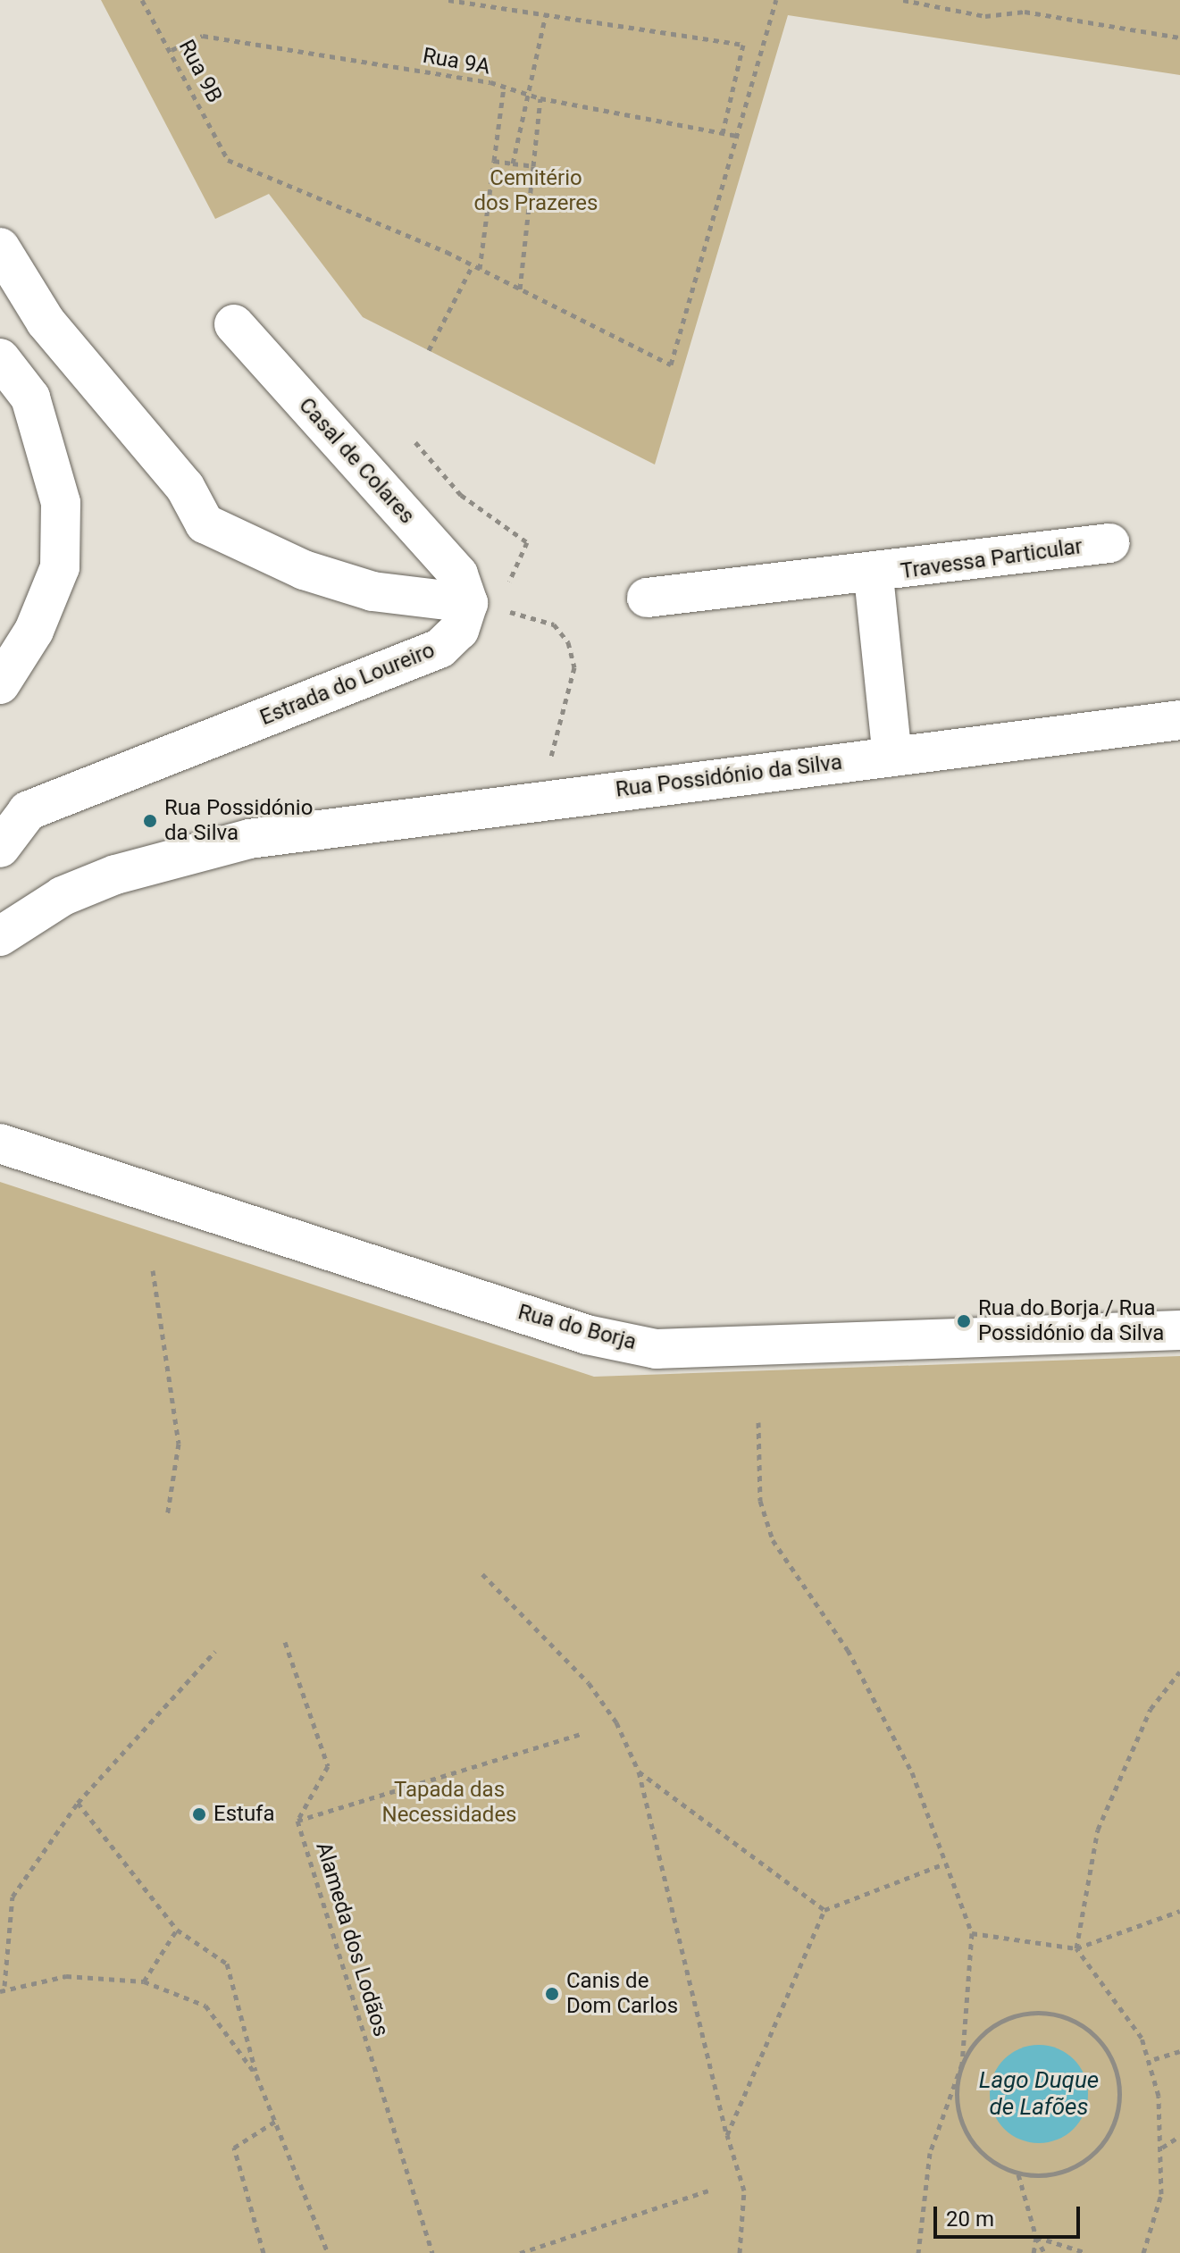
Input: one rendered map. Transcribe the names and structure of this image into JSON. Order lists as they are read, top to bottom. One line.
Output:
{"streets":{"street":["Casal de Colares","Travessa Particular","Estrada do Loureiro","Rua Possidónio da Silva","Rua do Borja"],"path":["Rua 9A","Rua 9B","Alameda dos Lodãos"]},"crossings":[["Rua 9A","Rua 9B"],["Casal de Colares","Estrada do Loureiro"],["Travessa Particular","Rua Possidónio da Silva"]],"water":["Lago Duque de Lafões"],"parks":["Cemitério dos Prazeres","Tapada das Necessidades"],"places":["Rua Possidónio da Silva","Rua do Borja / Rua Possidónio da Silva","Estufa","Canis de Dom Carlos"],"scale_bar":"20 m"}
